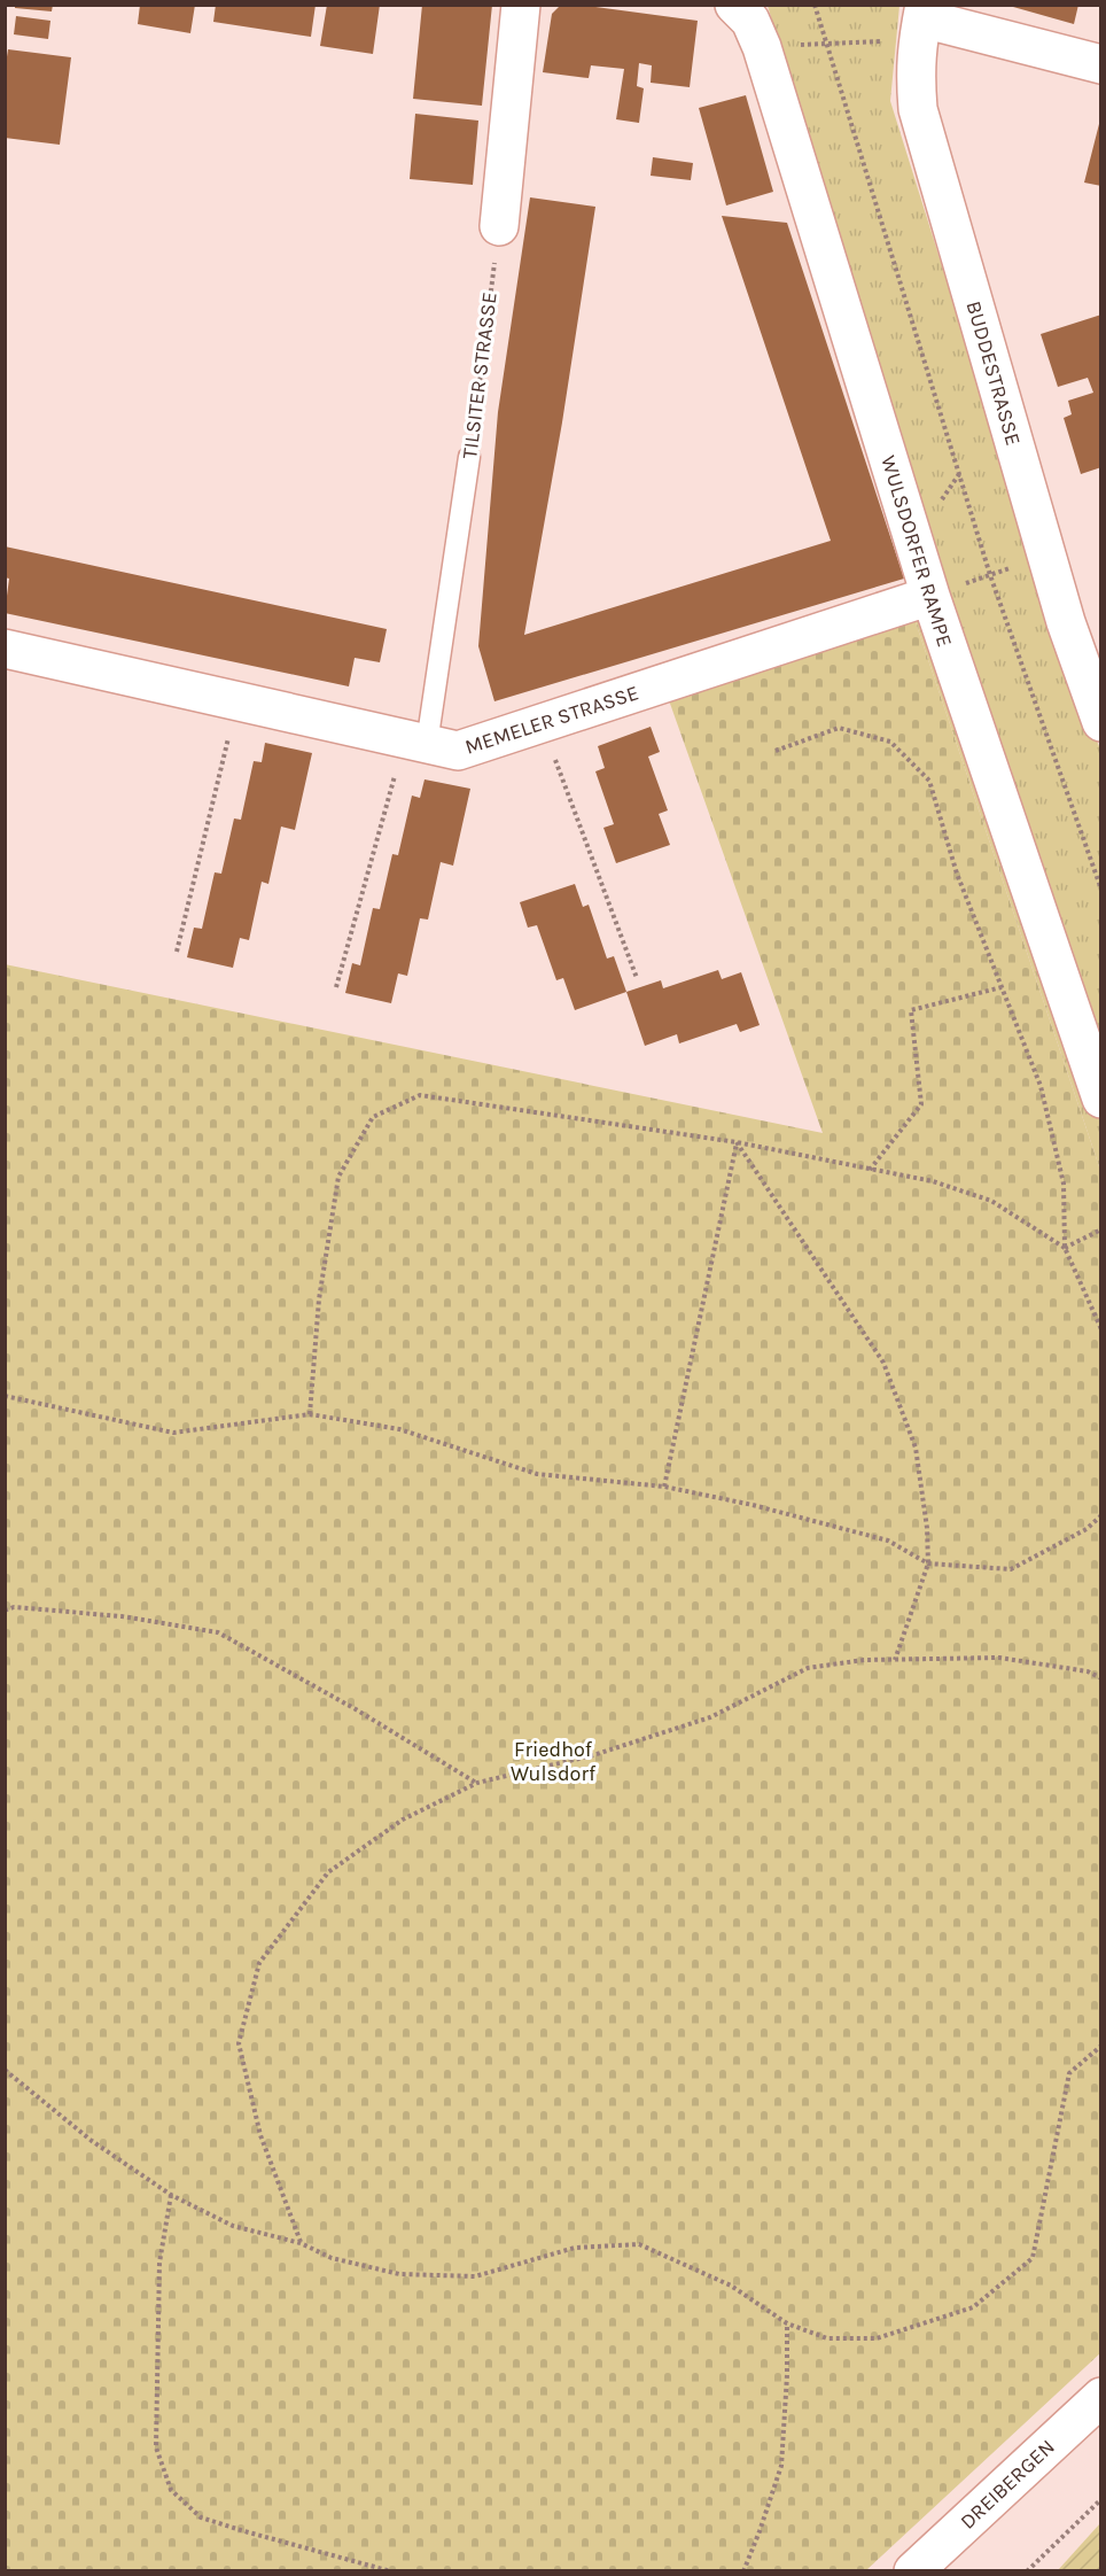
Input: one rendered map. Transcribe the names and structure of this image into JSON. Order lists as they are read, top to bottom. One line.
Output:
{"streets":{"street":["BUDDESTRASSE","WULSDORFER RAMPE","MEMELER STRASSE","DREIBERGEN"],"lane":["TILSITER STRASSE"]},"crossings":[["TILSITER STRASSE","MEMELER STRASSE"],["WULSDORFER RAMPE","MEMELER STRASSE"]],"parks":["Friedhof Wulsdorf"]}
